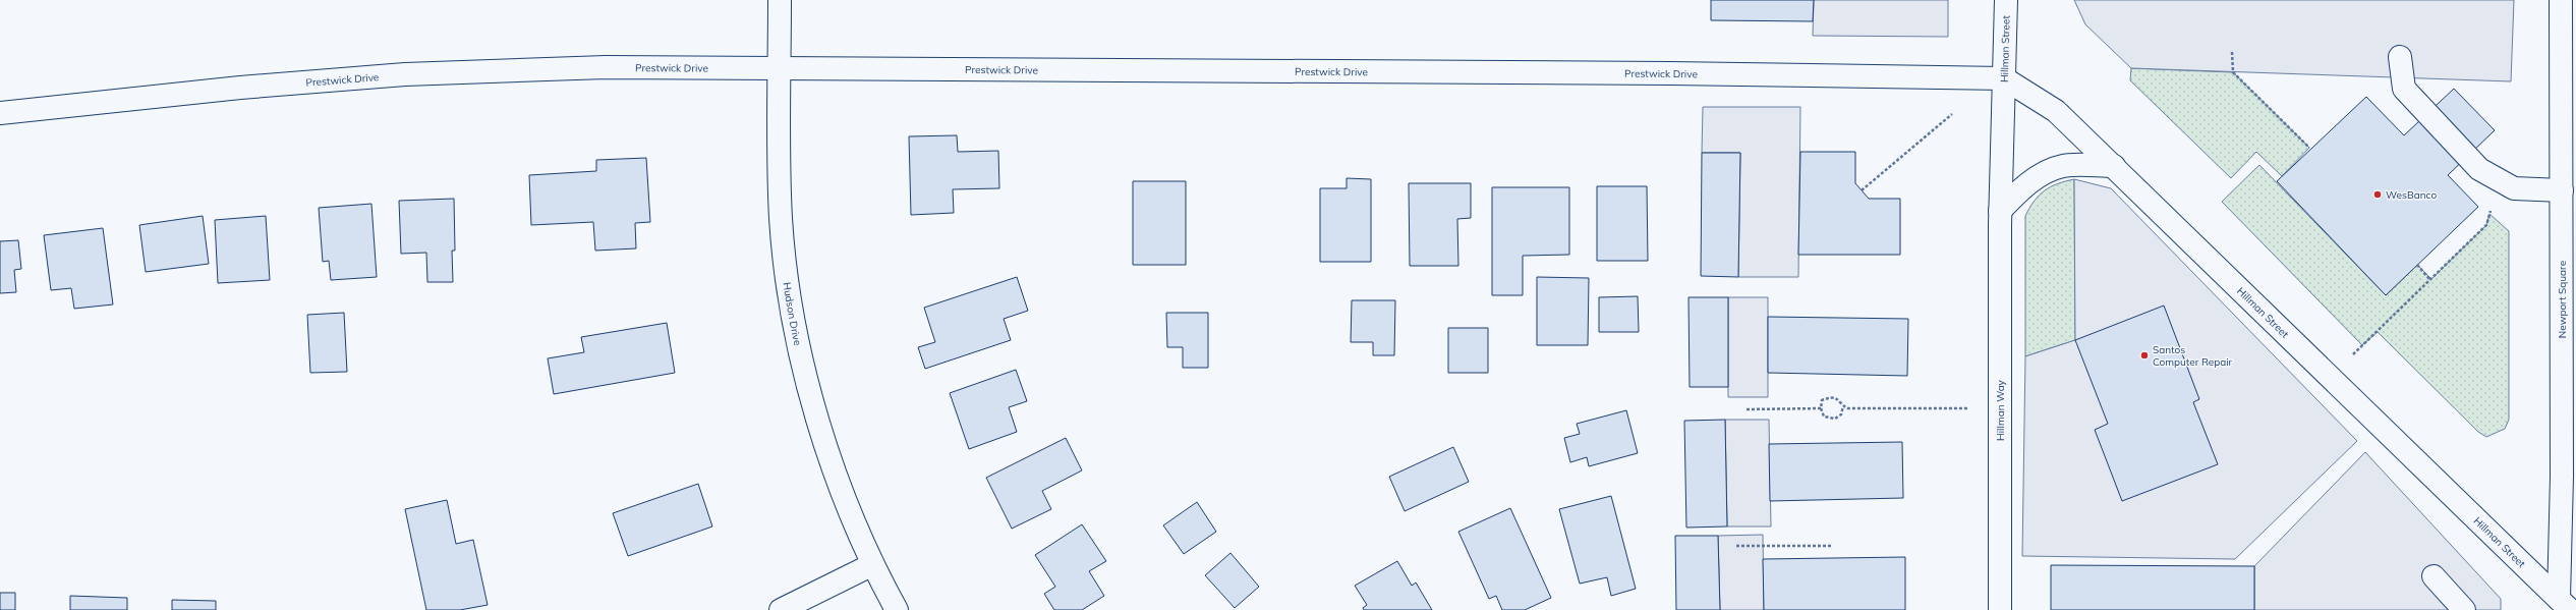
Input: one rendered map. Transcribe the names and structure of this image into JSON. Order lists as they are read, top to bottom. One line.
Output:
{"streets":{"street":["Hillman Street","Prestwick Drive","Newport Square","Hudson Drive","Hillman Way"]},"crossings":[["Hillman Street","Prestwick Drive"],["Hillman Street","Newport Square"],["Hillman Street","Hillman Way"],["Prestwick Drive","Hudson Drive"],["Prestwick Drive","Hillman Way"]],"places":["WesBanco","Santos Computer Repair"]}
